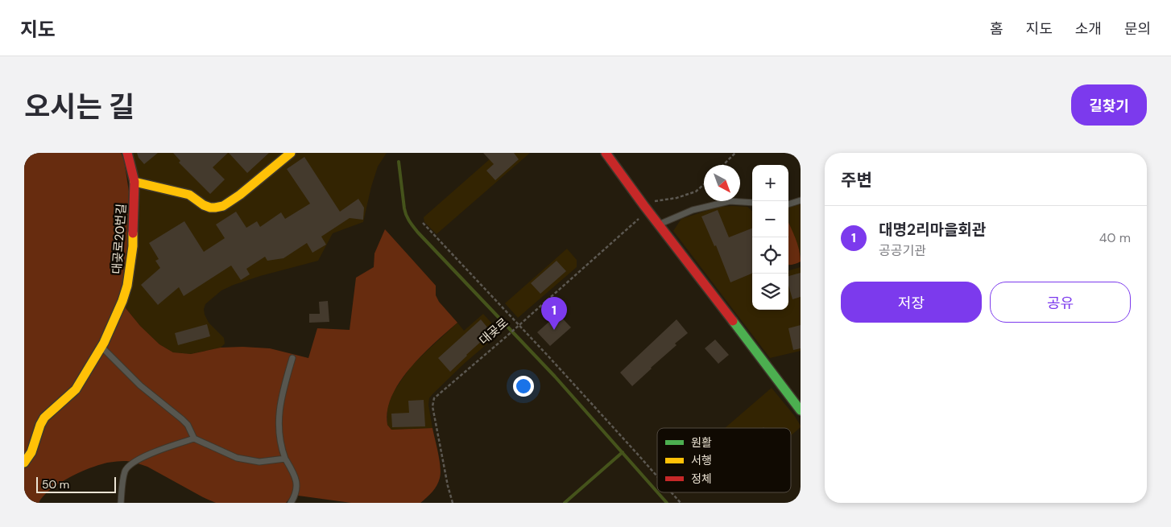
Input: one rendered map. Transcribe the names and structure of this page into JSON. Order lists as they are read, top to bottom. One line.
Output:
{"streets":{"street":["대곶로20번길"],"path":["대곶로"]},"legend":["원활","서행","정체"],"scale_bar":"50 m","north":"bottom right","page":{"header":"지도","nav":["홈","지도","소개","문의"],"title":"오시는 길","buttons":["길찾기",["저장","공유"]],"heading":"주변","map_buttons":["+","−"],"list":[{"mark":"1","name":"대명2리마을회관","note":"공공기관","value":"40 m"}],"pins":"1","scale":"50 m"}}
